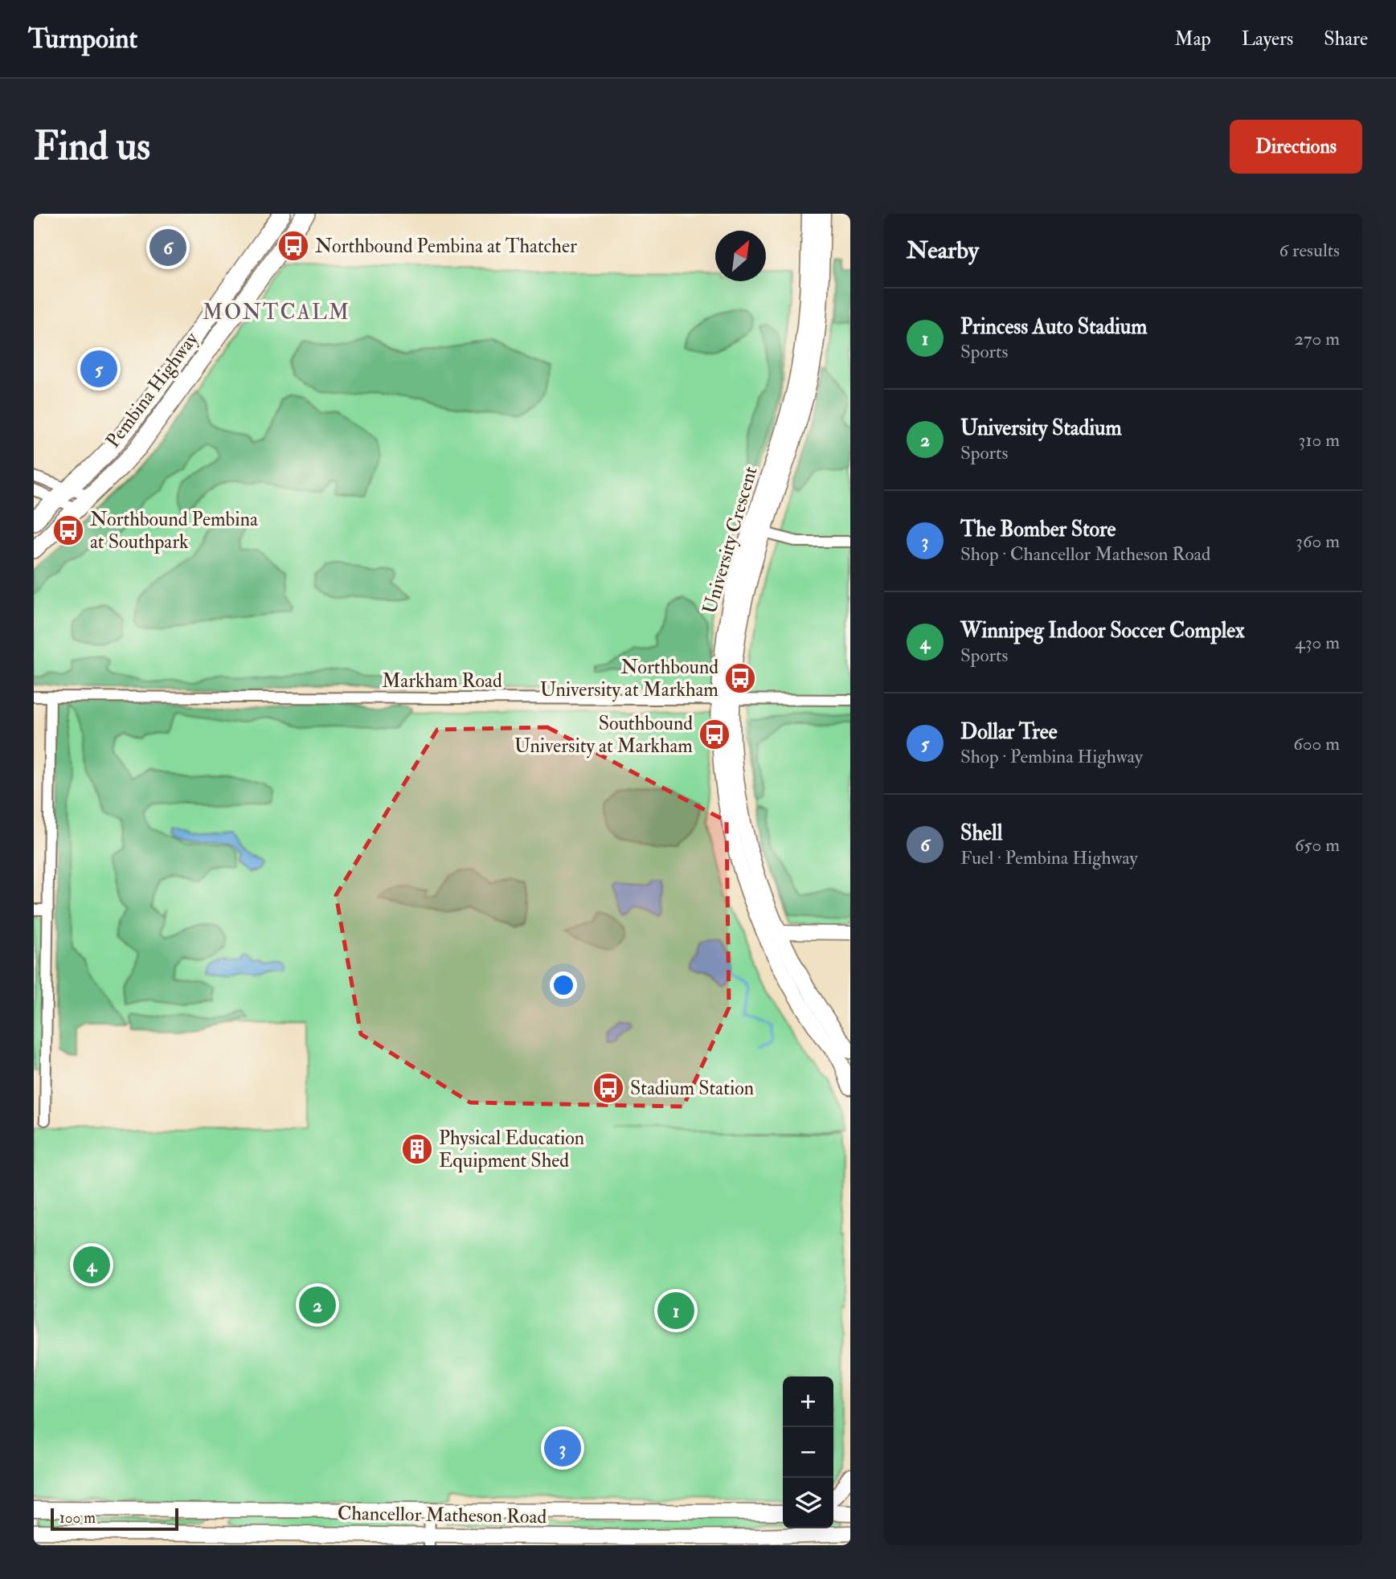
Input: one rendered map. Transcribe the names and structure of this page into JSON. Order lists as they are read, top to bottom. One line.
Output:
{"streets":{"main road":["Pembina Highway","University Crescent","Chancellor Matheson Road"],"street":["Markham Road"]},"crossings":[["University Crescent","Markham Road"]],"districts":["MONTCALM"],"places":{"bus stop":["Northbound Pembina at Thatcher","Northbound Pembina at Southpark","Northbound University at Markham","Southbound University at Markham","Stadium Station"],"building":["Physical Education Equipment Shed"]},"scale_bar":"100 m","north":"top right","page":{"header":"Turnpoint","nav":["Map","Layers","Share"],"buttons":"Directions","title":"Find us","heading":["Nearby","6 results"],"pins":["6","5","4","2","1","3"],"list":[{"mark":"1","name":"Princess Auto Stadium","note":"Sports","value":"270 m"},{"mark":"2","name":"University Stadium","note":"Sports","value":"310 m"},{"mark":"3","name":"The Bomber Store","note":"Shop · Chancellor Matheson Road","value":"360 m"},{"mark":"4","name":"Winnipeg Indoor Soccer Complex","note":"Sports","value":"430 m"},{"mark":"5","name":"Dollar Tree","note":"Shop · Pembina Highway","value":"600 m"},{"mark":"6","name":"Shell","note":"Fuel · Pembina Highway","value":"650 m"}],"map_buttons":["+","−"],"scale":"100 m"}}
